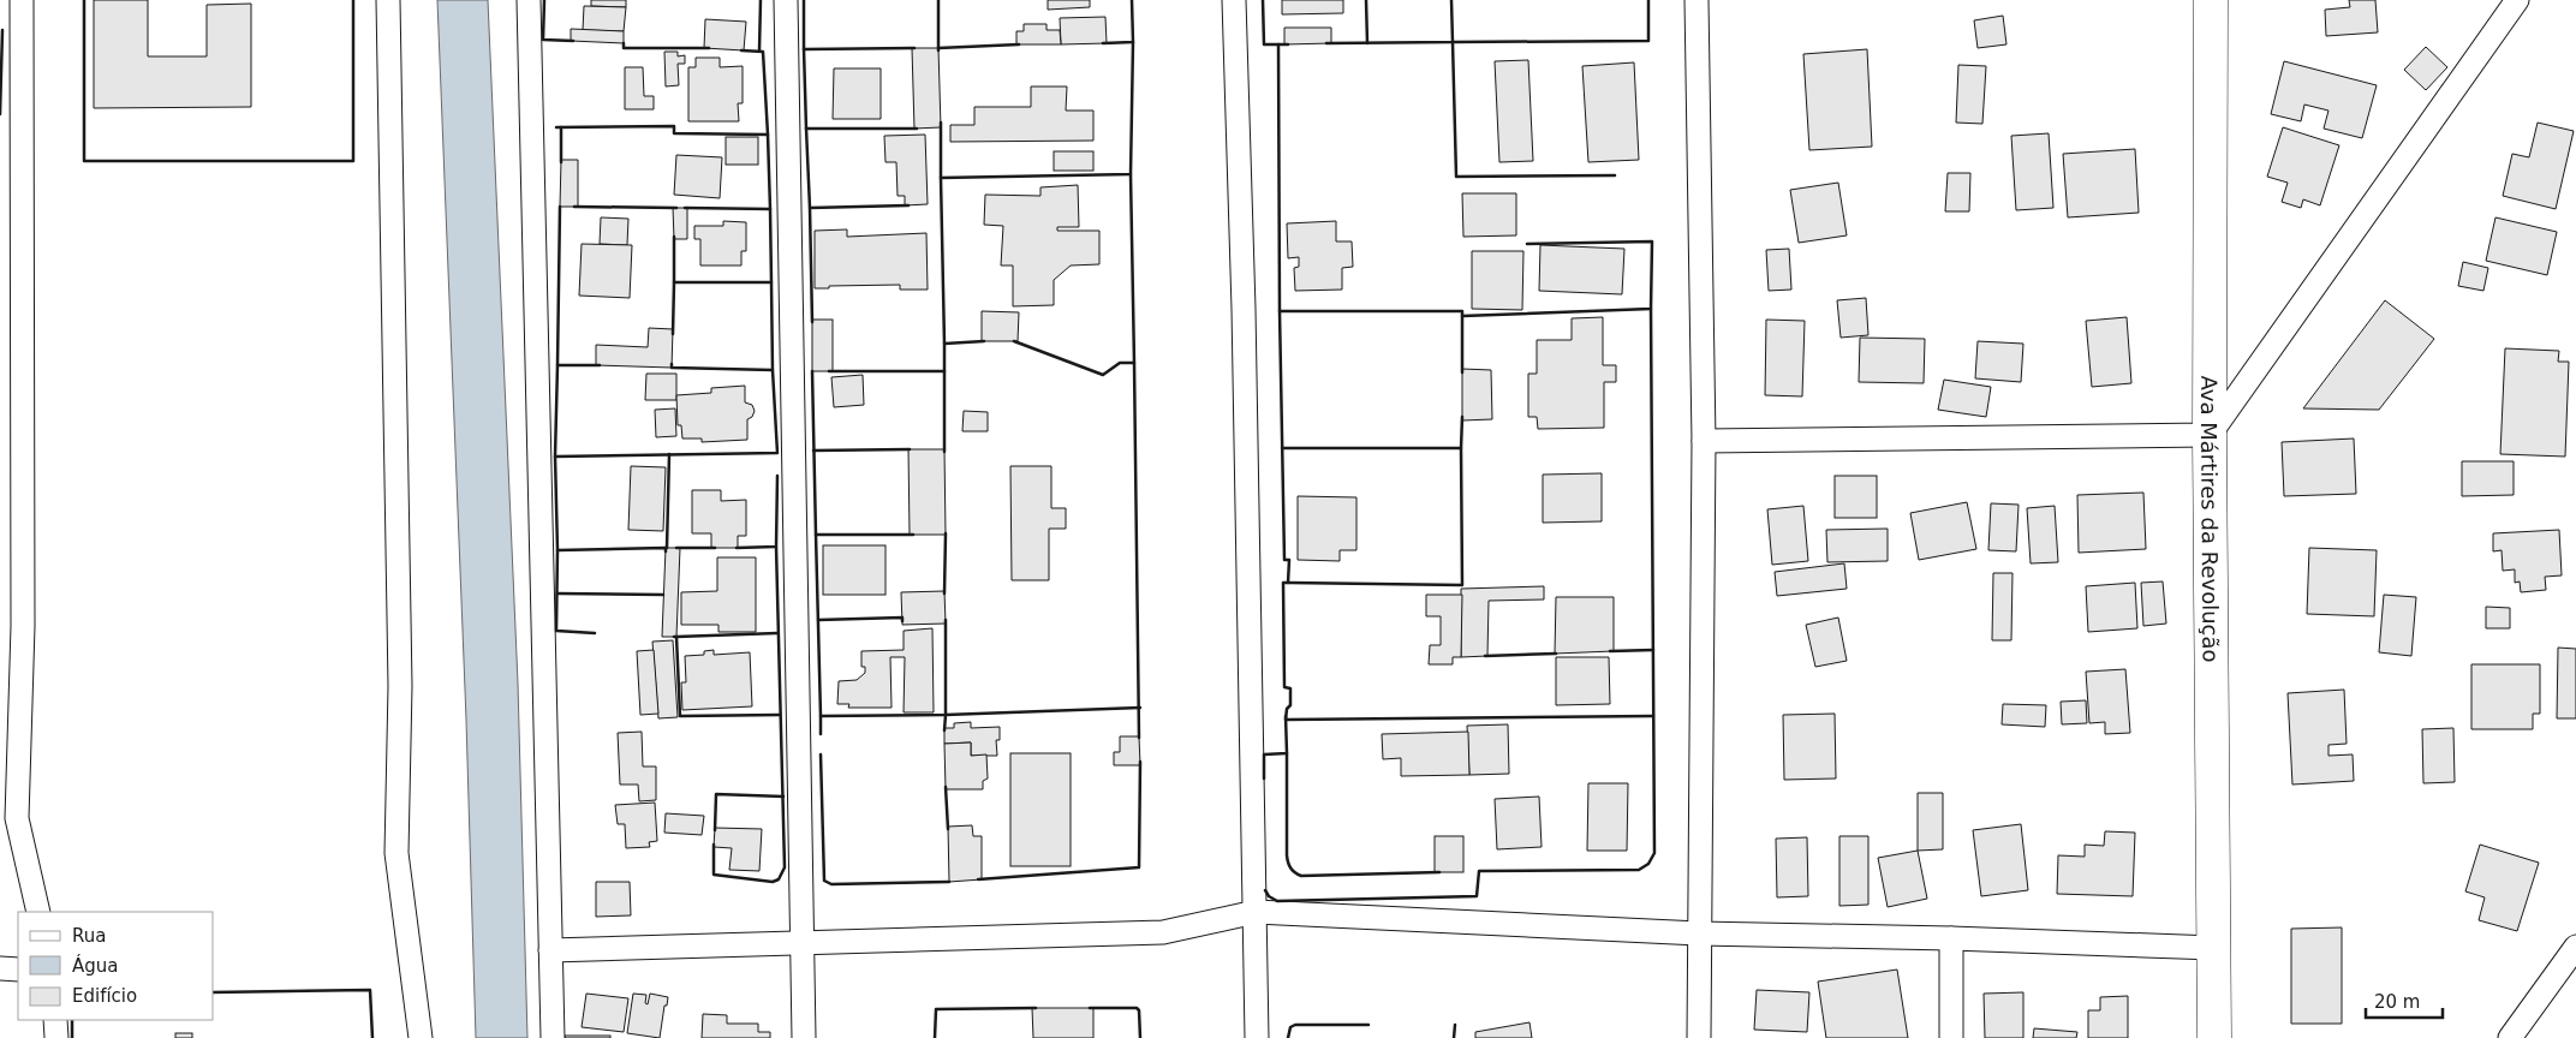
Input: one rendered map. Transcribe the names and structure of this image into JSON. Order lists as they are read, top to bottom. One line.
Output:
{"streets":{"street":["Ava Mártires da Revolução"]},"legend":["Rua","Água","Edifício"],"scale_bar":"20 m"}
